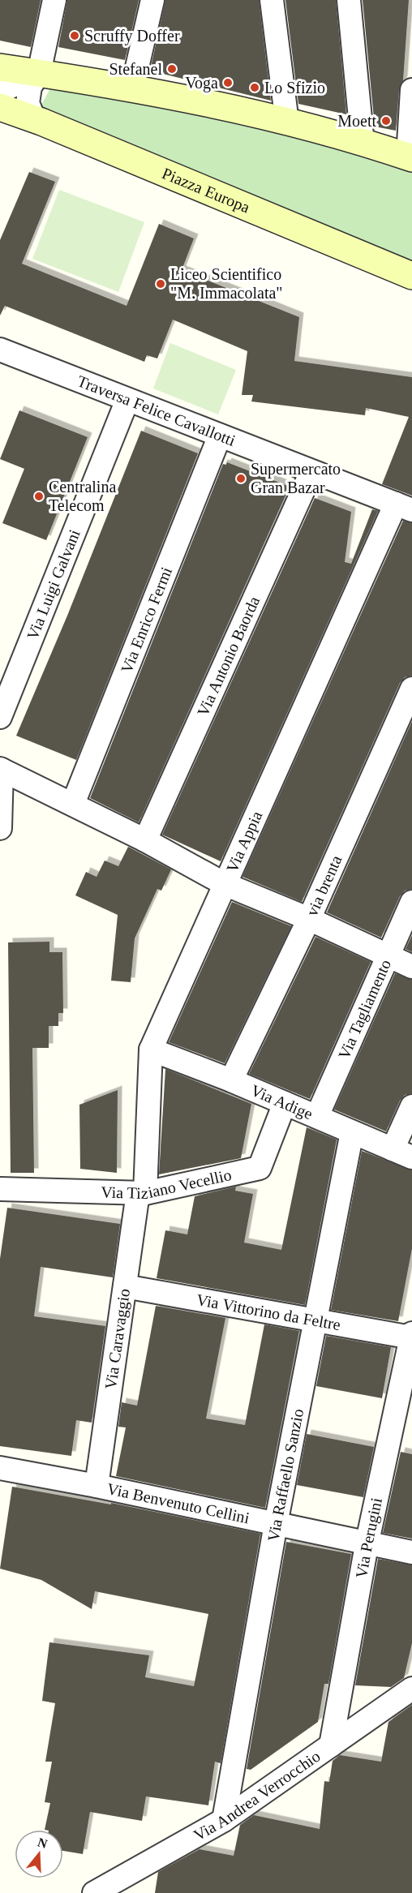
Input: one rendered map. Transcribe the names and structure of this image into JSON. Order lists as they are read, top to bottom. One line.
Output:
{"streets":{"main road":["Piazza Europa"],"street":["Traversa Felice Cavallotti","Via Luigi Galvani","Via Enrico Fermi","Via Antonio Baorda","Via Appia","via brenta","Via Tagliamento","Via Adige","Via Tiziano Vecellio","Via Vittorino da Feltre","Via Caravaggio","Via Raffaello Sanzio","Via Benvenuto Cellini","Via Perugini","Via Andrea Verrocchio"]},"crossings":[["Traversa Felice Cavallotti","Via Luigi Galvani"],["Traversa Felice Cavallotti","Via Enrico Fermi"],["Traversa Felice Cavallotti","Via Antonio Baorda"],["Traversa Felice Cavallotti","Via Appia"],["Via Appia","Via Adige"],["Via Appia","Via Tiziano Vecellio"],["Via Appia","Via Caravaggio"],["via brenta","Via Adige"],["Via Tagliamento","Via Adige"],["Via Adige","Via Tiziano Vecellio"],["Via Adige","Via Raffaello Sanzio"],["Via Tiziano Vecellio","Via Caravaggio"],["Via Vittorino da Feltre","Via Caravaggio"],["Via Vittorino da Feltre","Via Raffaello Sanzio"],["Via Vittorino da Feltre","Via Perugini"],["Via Caravaggio","Via Benvenuto Cellini"],["Via Raffaello Sanzio","Via Benvenuto Cellini"],["Via Raffaello Sanzio","Via Andrea Verrocchio"],["Via Benvenuto Cellini","Via Perugini"],["Via Perugini","Via Andrea Verrocchio"]],"places":["Scruffy Doffer","Stefanel","Voga","Lo Sfizio","Moett","Liceo Scientifico \"M. Immacolata\"","Supermercato Gran Bazar","Centralina Telecom"],"north":"top"}
